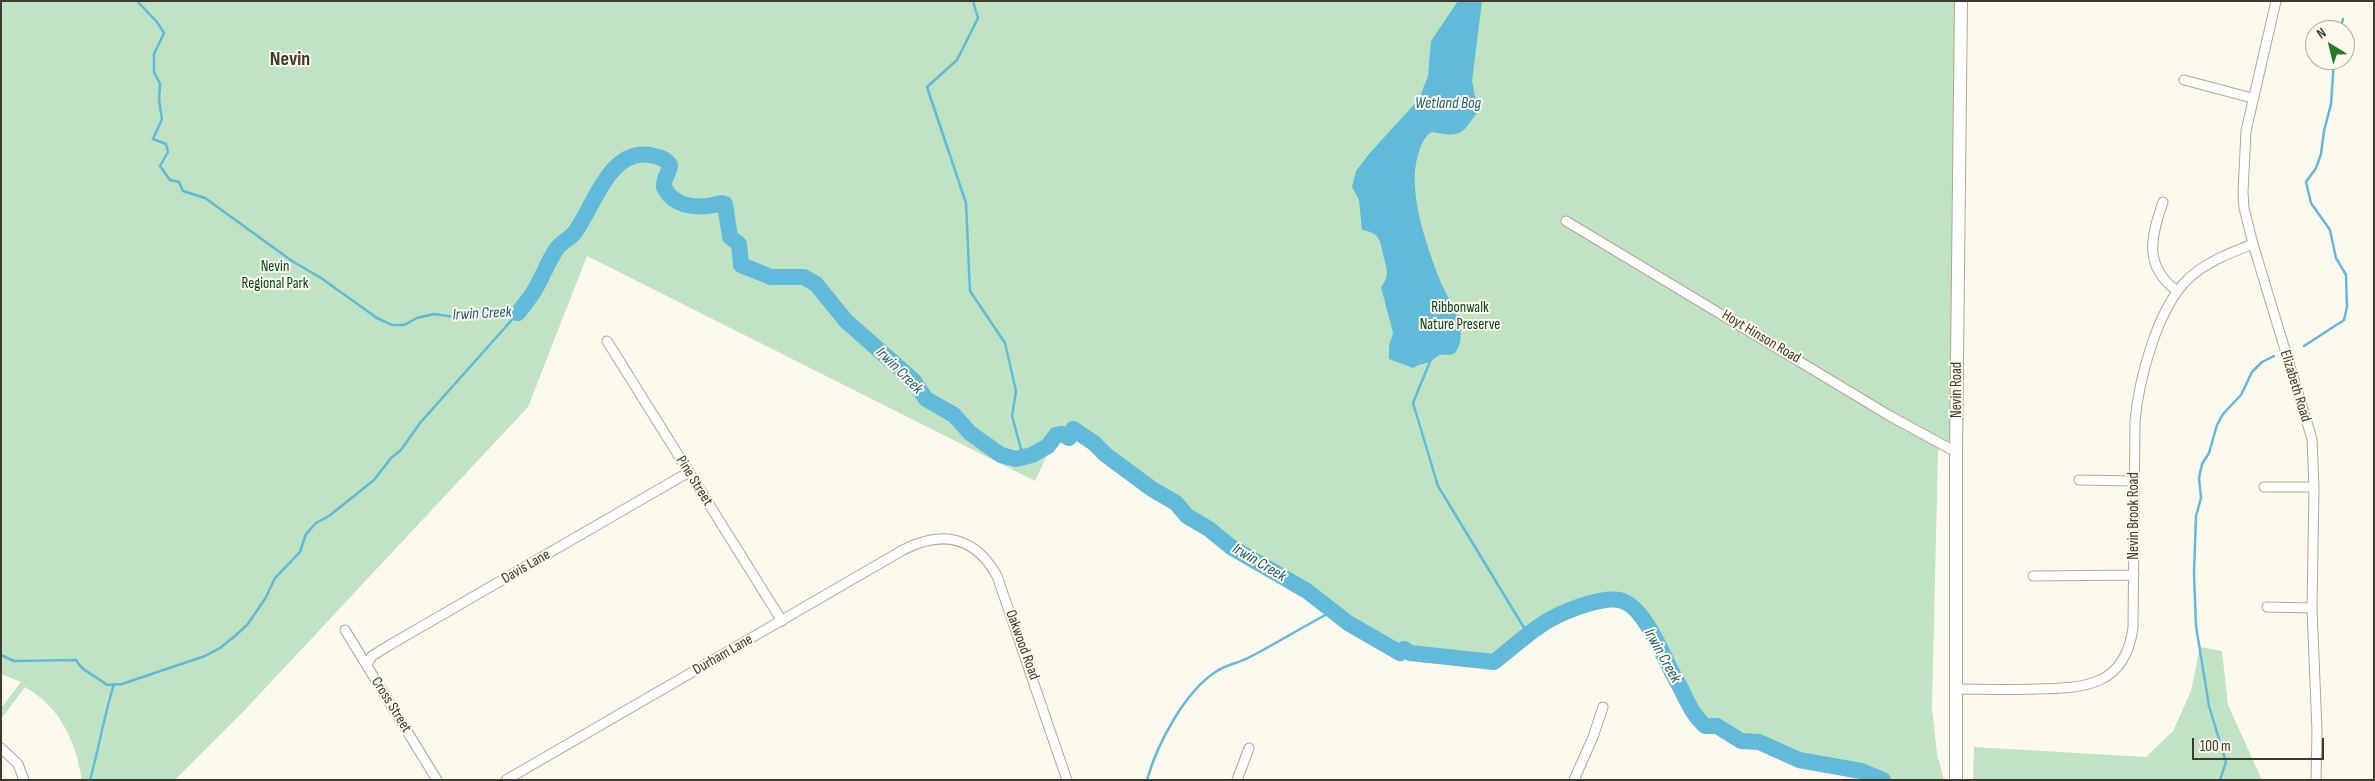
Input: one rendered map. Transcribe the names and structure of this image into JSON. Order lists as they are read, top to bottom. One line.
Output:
{"streets":{"main road":["Nevin Road"],"street":["Hoyt Hinson Road","Elizabeth Road","Pine Street","Nevin Brook Road","Davis Lane","Oakwood Road","Durham Lane","Cross Street"]},"crossings":[["Hoyt Hinson Road","Nevin Road"],["Elizabeth Road","Nevin Brook Road"],["Nevin Road","Nevin Brook Road"],["Pine Street","Davis Lane"],["Pine Street","Durham Lane"],["Davis Lane","Cross Street"],["Oakwood Road","Durham Lane"]],"districts":["Nevin"],"water":["Wetland Bog","Irwin Creek"],"parks":["Nevin Regional Park","Ribbonwalk Nature Preserve"],"scale_bar":"100 m","north":"top left"}
